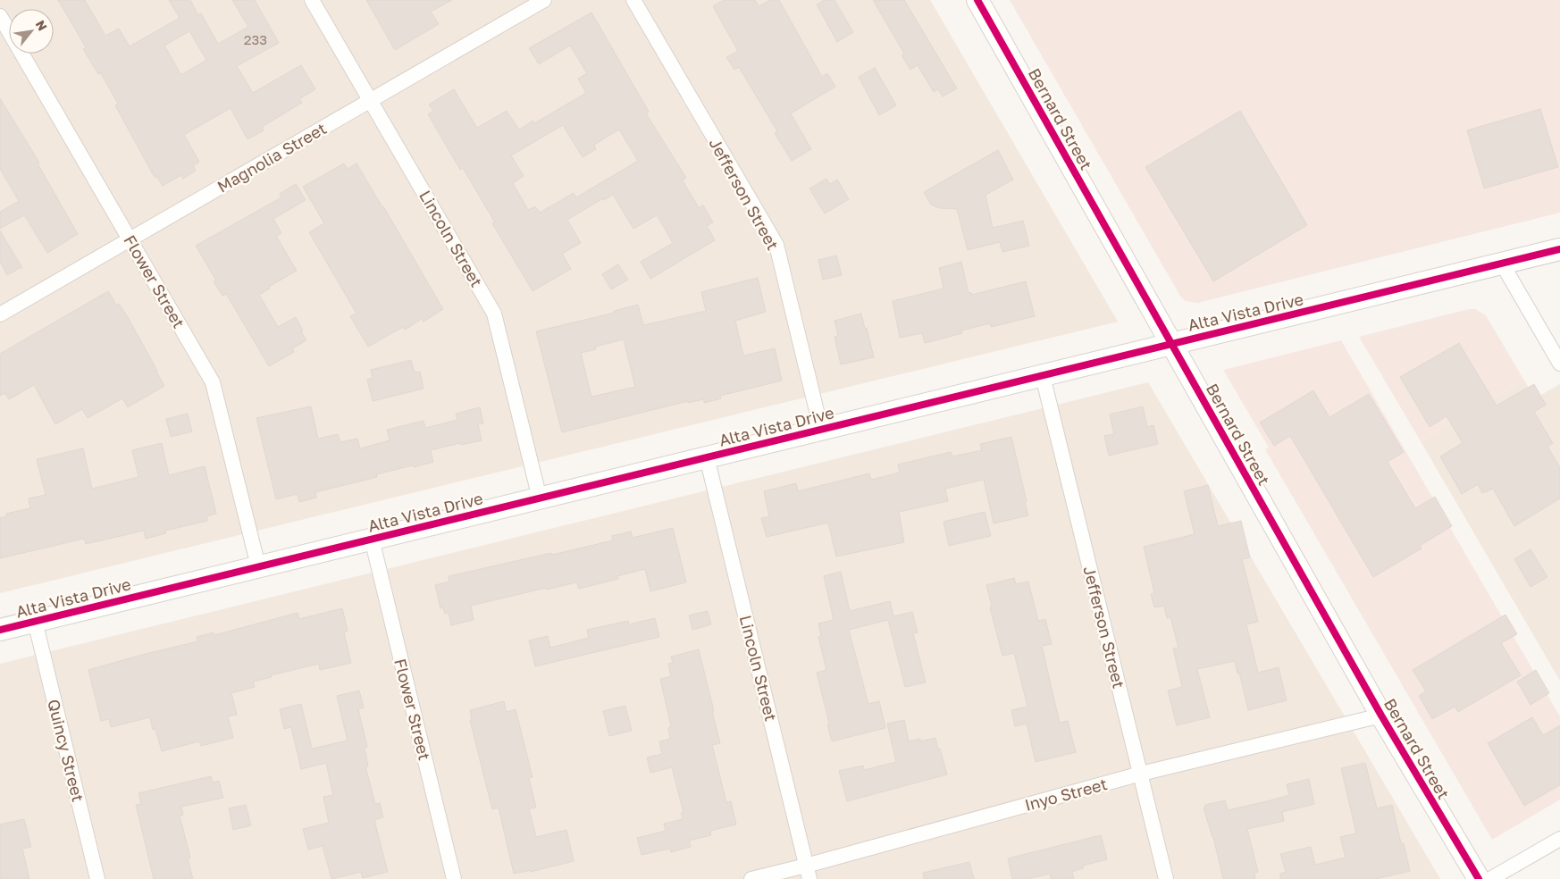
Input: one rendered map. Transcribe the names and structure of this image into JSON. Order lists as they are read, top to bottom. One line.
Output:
{"streets":{"street":["Bernard Street","Magnolia Street","Jefferson Street","Lincoln Street","Flower Street","Alta Vista Drive","Quincy Street","Inyo Street"]},"crossings":[["Bernard Street","Alta Vista Drive"],["Bernard Street","Inyo Street"],["Magnolia Street","Lincoln Street"],["Magnolia Street","Flower Street"],["Jefferson Street","Alta Vista Drive"],["Jefferson Street","Inyo Street"],["Lincoln Street","Alta Vista Drive"],["Lincoln Street","Inyo Street"],["Flower Street","Alta Vista Drive"],["Alta Vista Drive","Quincy Street"]],"house_numbers":["233"],"north":"top right"}
